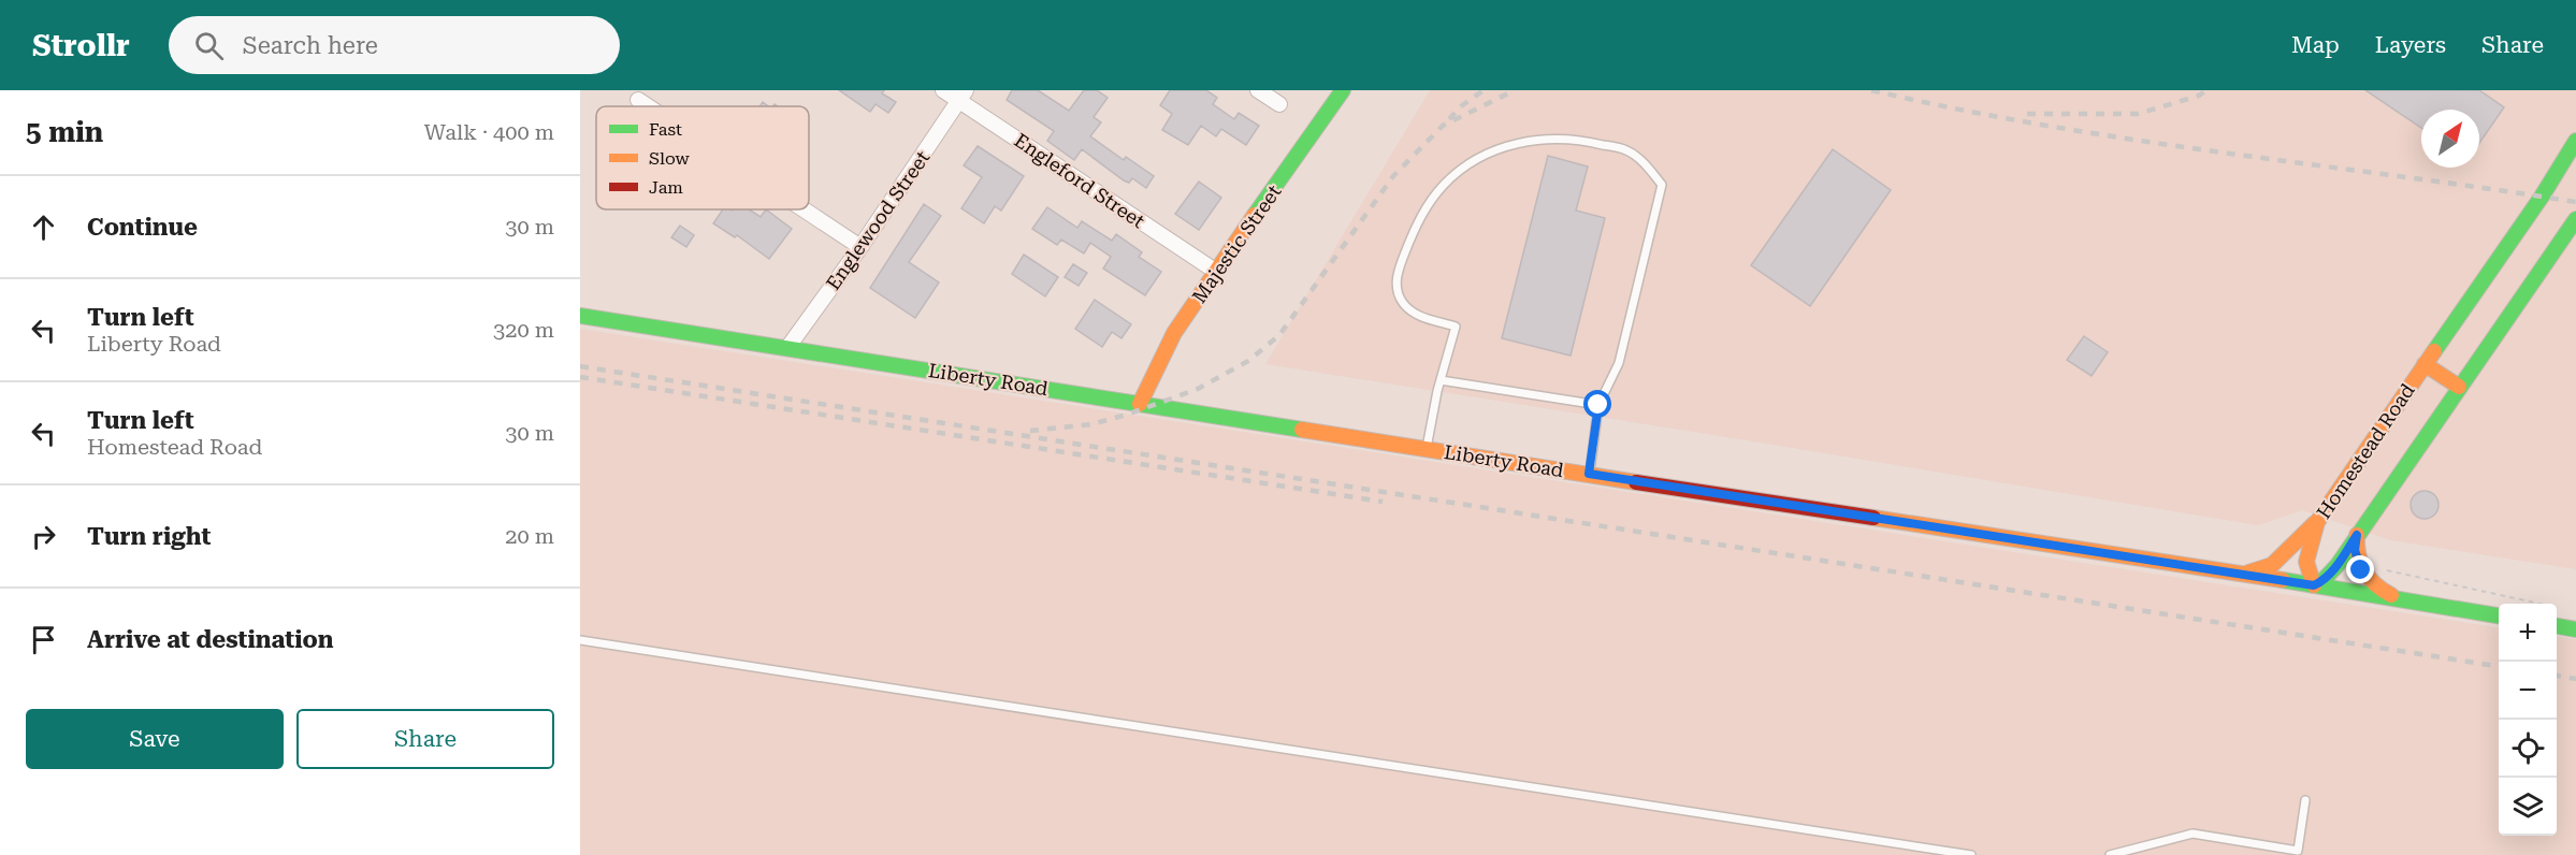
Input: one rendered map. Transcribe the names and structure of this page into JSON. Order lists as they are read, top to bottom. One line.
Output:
{"streets":{"main road":["Majestic Street","Liberty Road","Homestead Road"],"street":["Engleford Street","Englewood Street"]},"crossings":[["Engleford Street","Englewood Street"],["Engleford Street","Majestic Street"],["Englewood Street","Liberty Road"],["Majestic Street","Liberty Road"],["Liberty Road","Homestead Road"]],"legend":["Fast","Slow","Jam"],"north":"top right","page":{"header":"Strollr","search":"Search here","nav":["Map","Layers","Share"],"heading":["5 min","Walk · 400 m"],"list":[["Continue","30 m"],["Turn left","Liberty Road","320 m"],["Turn left","Homestead Road","30 m"],["Turn right","20 m"],"Arrive at destination"],"map_buttons":["+","−"],"buttons":["Save","Share"]}}
